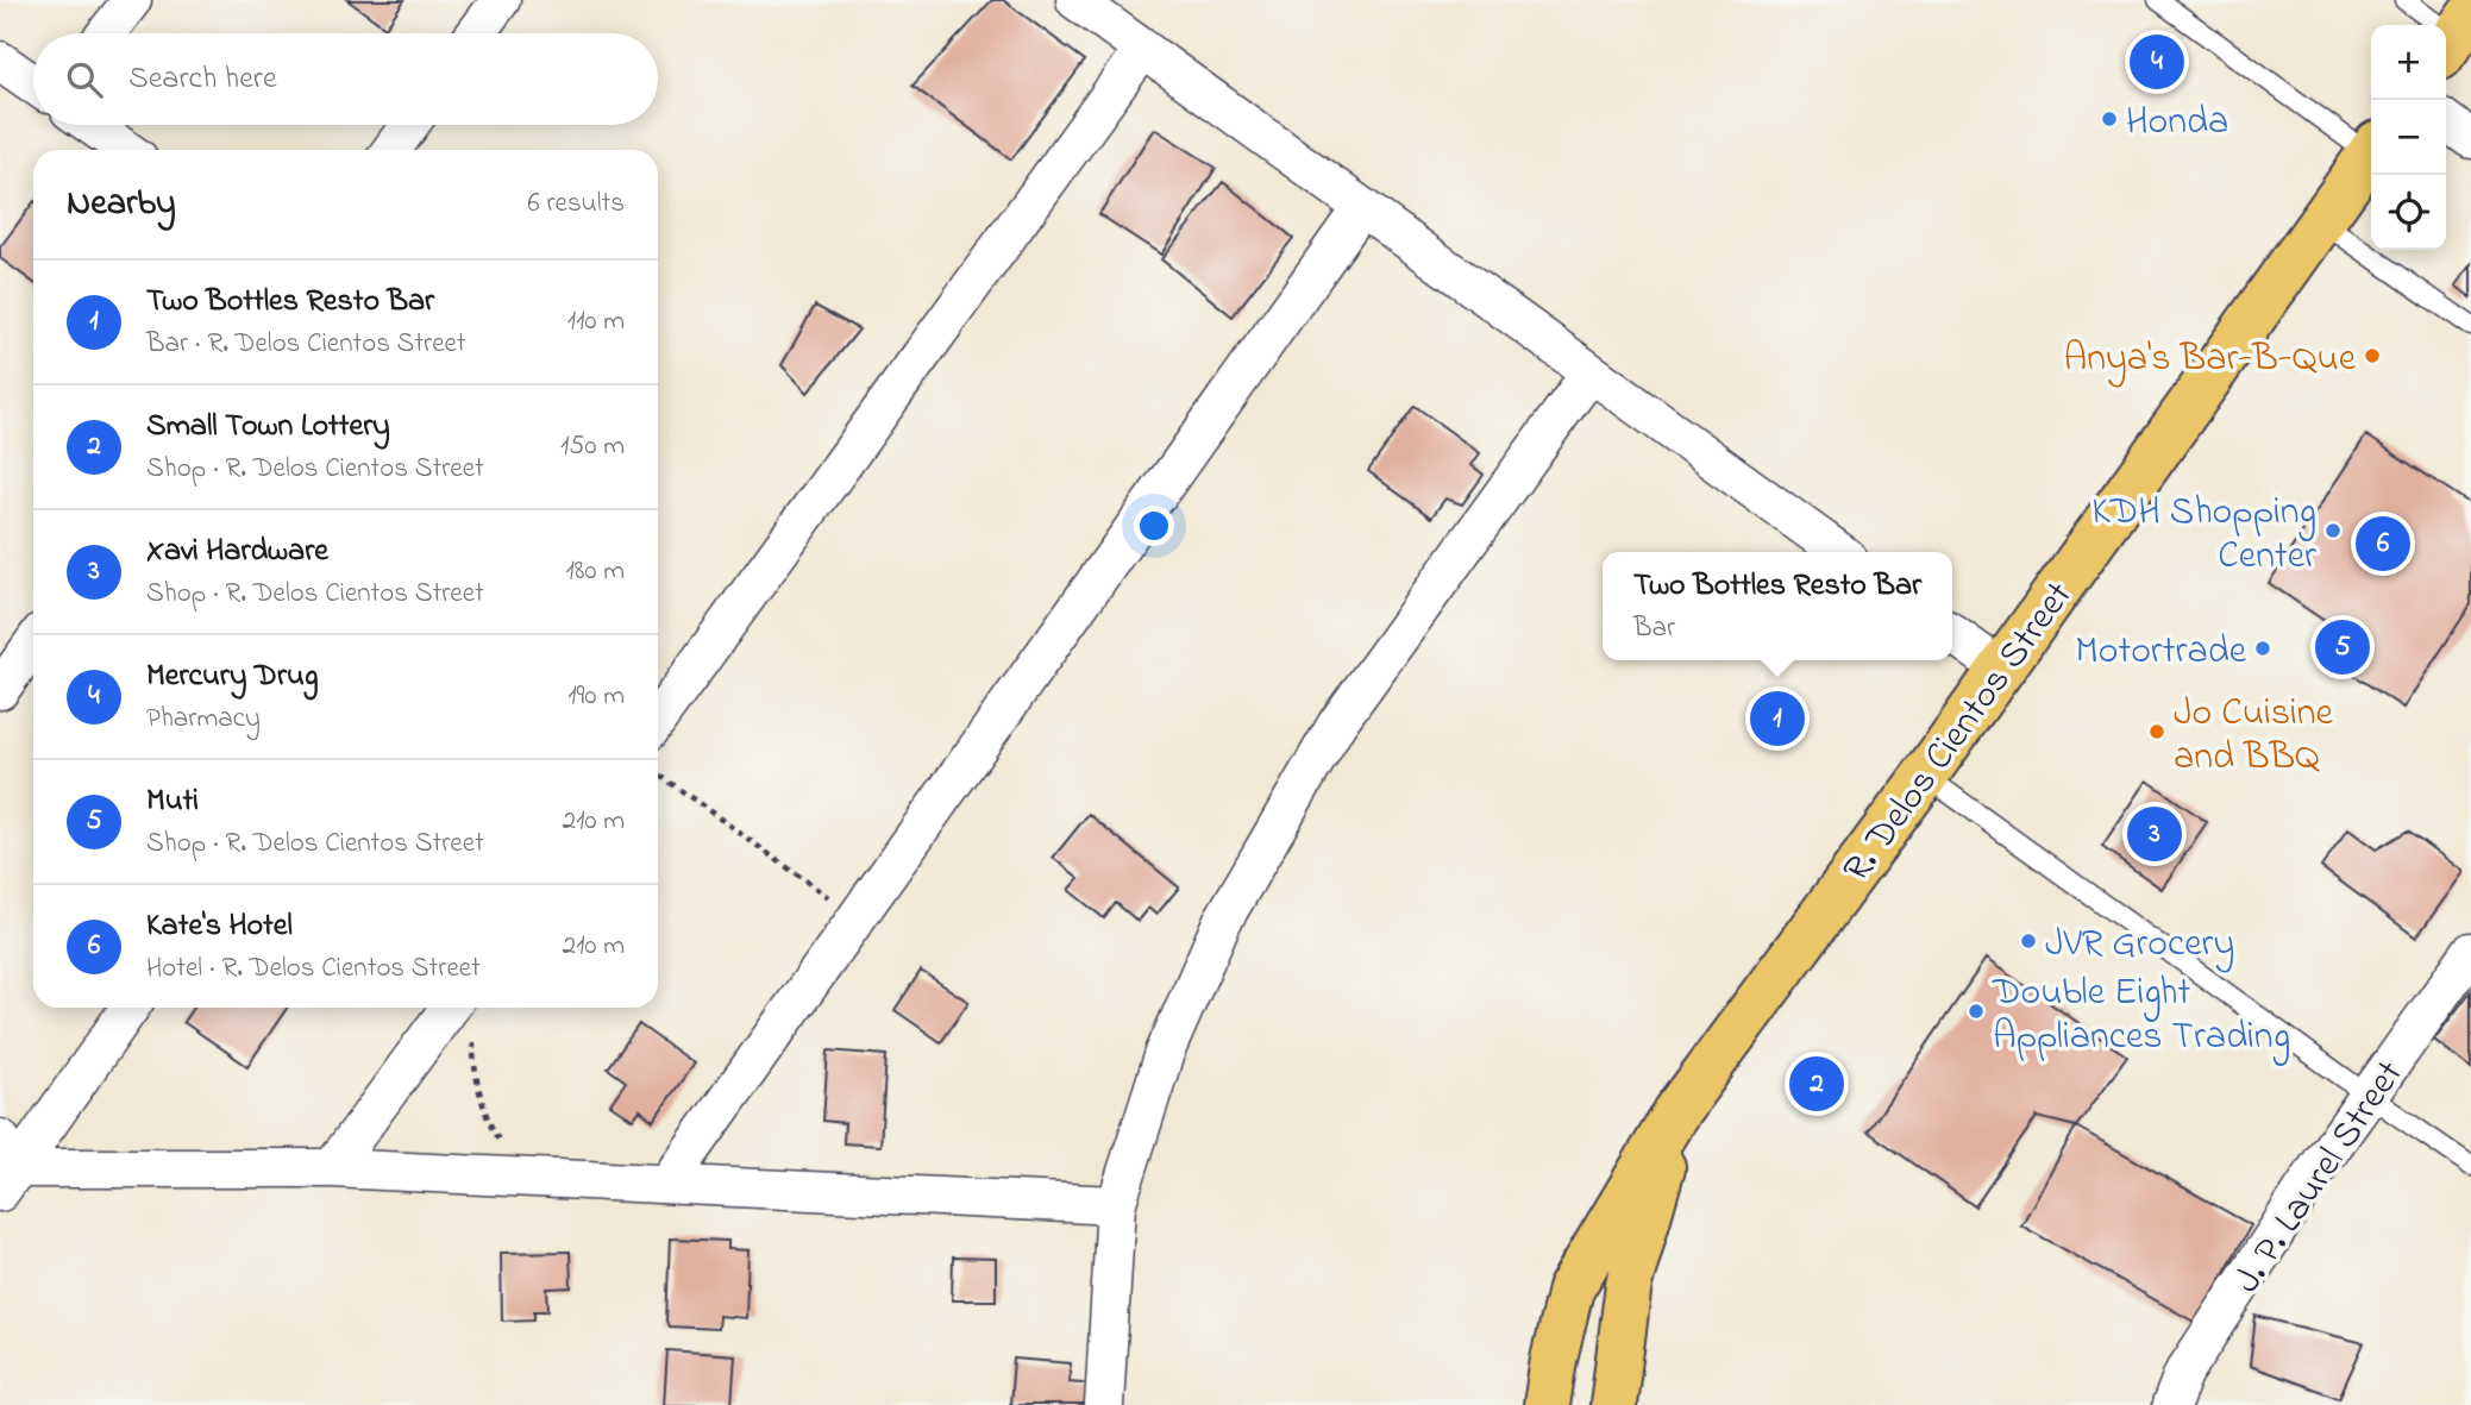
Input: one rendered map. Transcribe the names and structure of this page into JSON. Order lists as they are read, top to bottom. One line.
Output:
{"streets":{"highway":["R. Delos Cientos Street"],"street":["J. P. Laurel Street"]},"places":["Honda","Anya's Bar-B-Que","KDH Shopping Center","Motortrade","Jo Cuisine and BBQ","JVR Grocery","Double Eight Appliances Trading"],"page":{"map_buttons":["+","−"],"pins":["4","6","5","1","3","2"],"search":"Search here","heading":["Nearby","6 results"],"list":[{"mark":"1","name":"Two Bottles Resto Bar","note":"Bar · R. Delos Cientos Street","value":"110 m"},{"mark":"2","name":"Small Town Lottery","note":"Shop · R. Delos Cientos Street","value":"150 m"},{"mark":"3","name":"Xavi Hardware","note":"Shop · R. Delos Cientos Street","value":"180 m"},{"mark":"4","name":"Mercury Drug","note":"Pharmacy","value":"190 m"},{"mark":"5","name":"Muti","note":"Shop · R. Delos Cientos Street","value":"210 m"},{"mark":"6","name":"Kate's Hotel","note":"Hotel · R. Delos Cientos Street","value":"210 m"}],"popup":["Two Bottles Resto Bar","Bar"]}}
